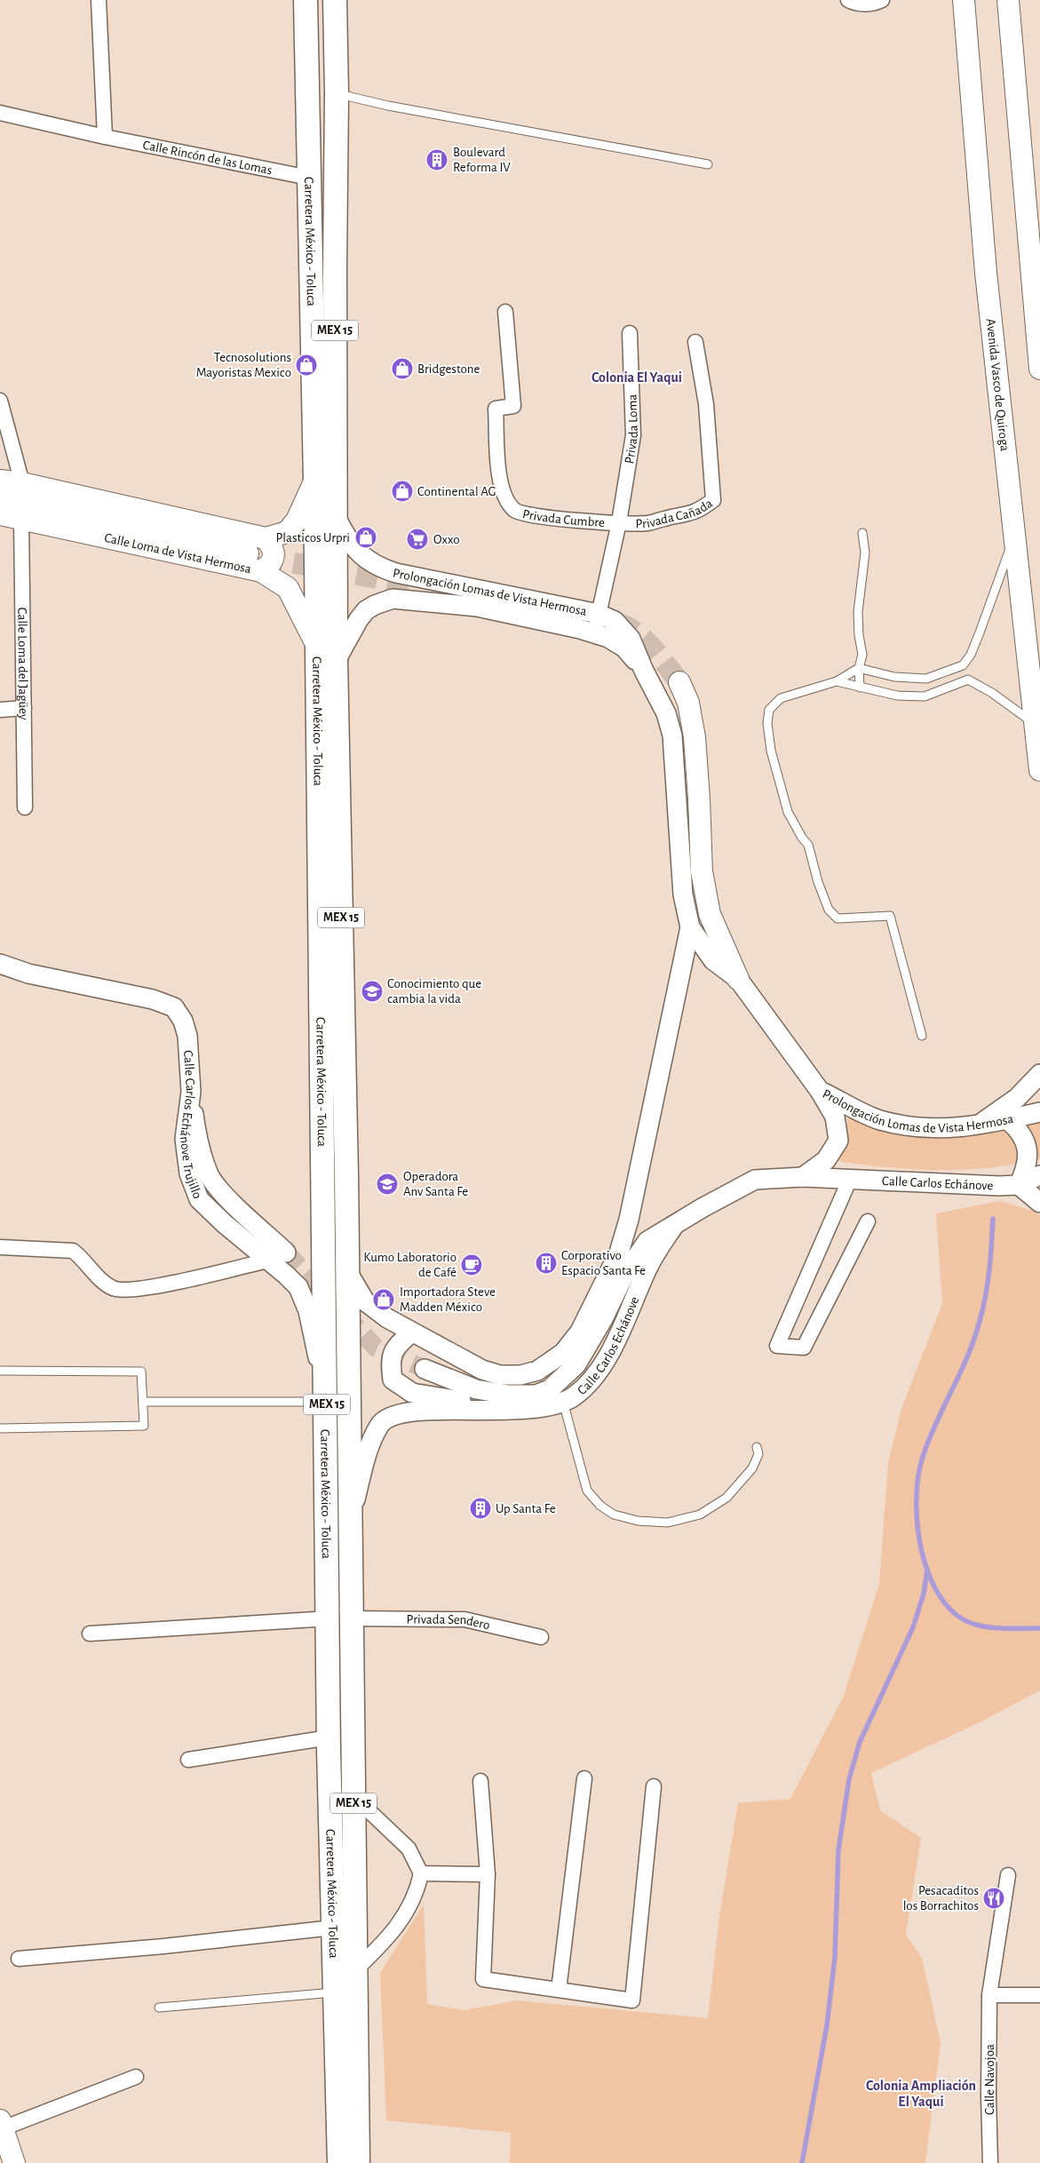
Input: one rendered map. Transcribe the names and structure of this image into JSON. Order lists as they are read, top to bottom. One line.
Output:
{"streets":{"main road":["Carretera México - Toluca","MEX 15","Avenida Vasco de Quiroga","Calle Loma de Vista Hermosa"],"street":["Calle Rincón de las Lomas","Privada Loma","Privada Cañada","Privada Cumbre","Prolongación Lomas de Vista Hermosa","Calle Loma del Jagüey","Calle Carlos Echánove Trujillo","Calle Carlos Echánove","Privada Sendero","Calle Navojoa"]},"crossings":[["Calle Rincón de las Lomas","Carretera México - Toluca"],["Carretera México - Toluca","Calle Loma de Vista Hermosa"],["Carretera México - Toluca","Prolongación Lomas de Vista Hermosa"],["Carretera México - Toluca","Calle Carlos Echánove Trujillo"],["Carretera México - Toluca","Calle Carlos Echánove"],["Carretera México - Toluca","Privada Sendero"],["Privada Loma","Privada Cañada"],["Privada Loma","Privada Cumbre"],["Privada Cañada","Privada Cumbre"],["Privada Cañada","Prolongación Lomas de Vista Hermosa"],["Calle Loma de Vista Hermosa","Calle Loma del Jagüey"]],"districts":["Colonia El Yaqui","Colonia Ampliación El Yaqui"],"places":{"building":["Boulevard Reforma IV","Corporativo Espacio Santa Fe","Up Santa Fe"],"shop":["Tecnosolutions Mayoristas Mexico","Bridgestone","Continental AG","Plasticos Urpri","Importadora Steve Madden México"],"supermarket":["Oxxo"],"school or university":["Conocimiento que cambia la vida","Operadora Anv Santa Fe"],"cafe":["Kumo Laboratorio de Café"],"restaurant":["Pesacaditos los Borrachitos"]}}
